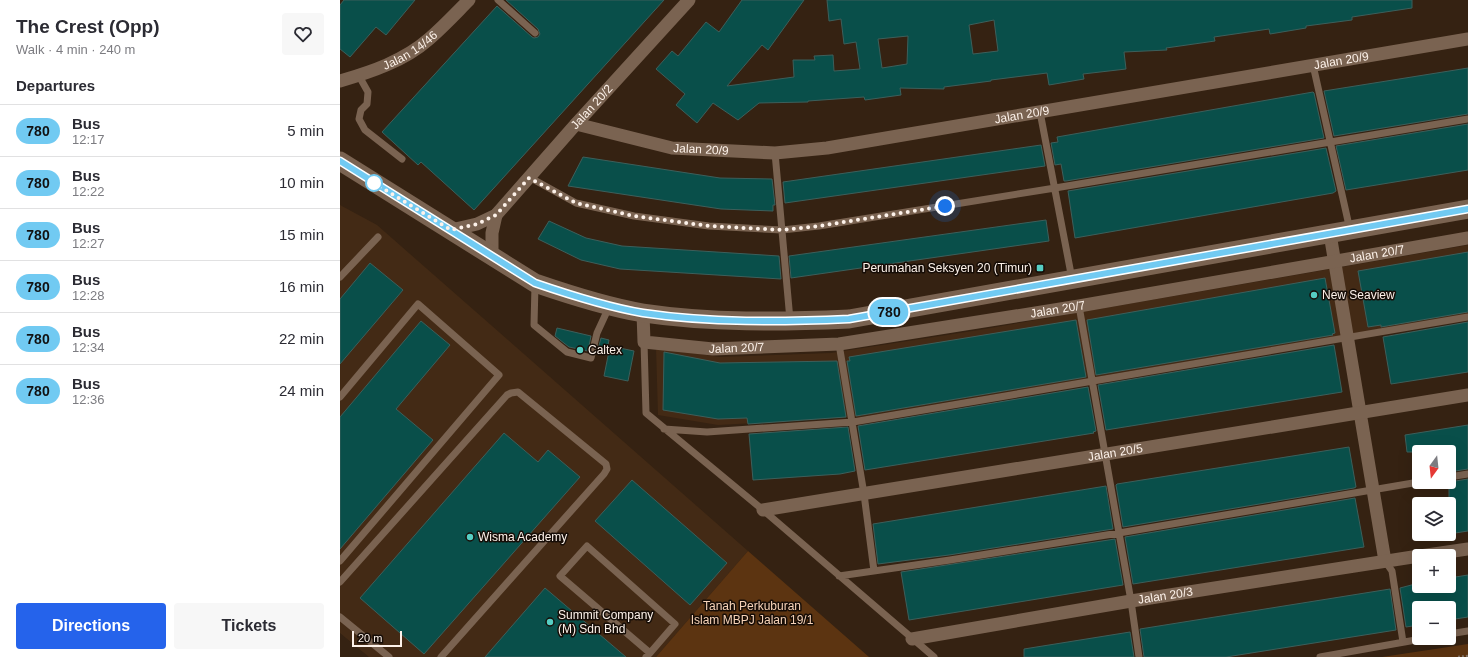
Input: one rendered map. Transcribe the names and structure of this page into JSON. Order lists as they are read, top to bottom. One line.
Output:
{"streets":{"street":["Jalan 14/46","Jalan 20/9","Jalan 20/2","Jalan 20/7","Jalan 20/5","Jalan 20/3"]},"crossings":[["Jalan 20/9","Jalan 20/2"]],"parks":["Tanah Perkuburan Islam MBPJ Jalan 19/1"],"places":{"transit":["Perumahan Seksyen 20 (Timur)"],"other":["New Seaview","Caltex","Wisma Academy","Summit Company (M) Sdn Bhd"]},"lines":["bus line 780"],"scale_bar":"20 m","north":"bottom","page":{"heading":[["The Crest (Opp)","Walk · 4 min · 240 m"],"Departures"],"on_map":"780","list":[{"mark":"780","name":"Bus","note":"12:17","value":"5 min"},{"mark":"780","name":"Bus","note":"12:22","value":"10 min"},{"mark":"780","name":"Bus","note":"12:27","value":"15 min"},{"mark":"780","name":"Bus","note":"12:28","value":"16 min"},{"mark":"780","name":"Bus","note":"12:34","value":"22 min"},{"mark":"780","name":"Bus","note":"12:36","value":"24 min"}],"map_buttons":["+","−"],"buttons":["Directions","Tickets"],"scale":"20 m"}}
